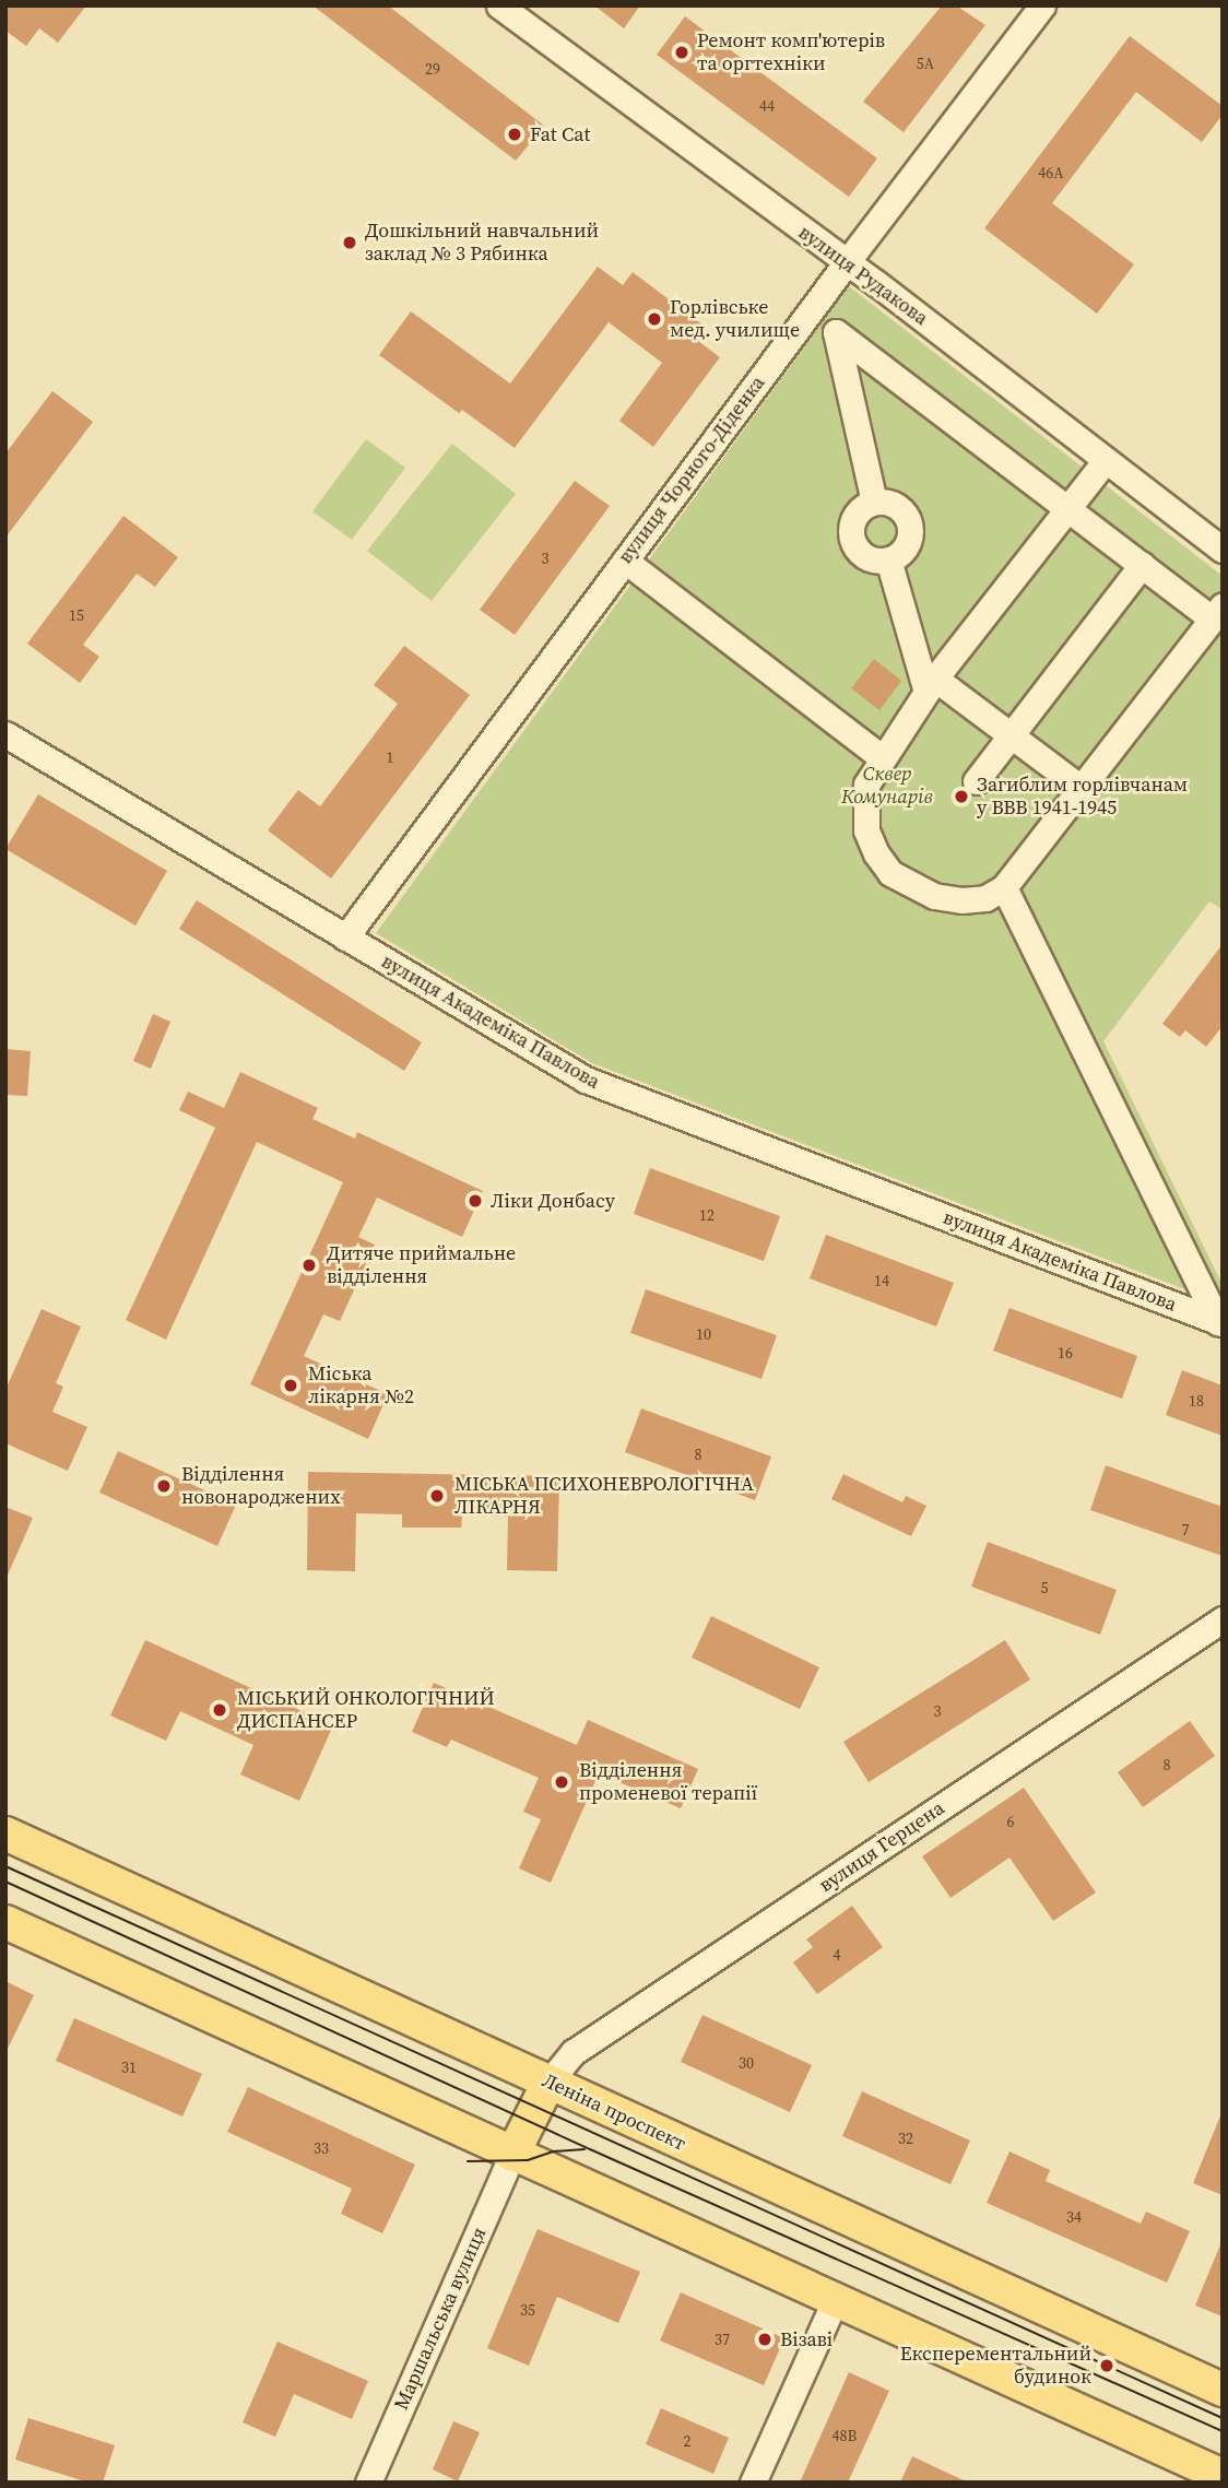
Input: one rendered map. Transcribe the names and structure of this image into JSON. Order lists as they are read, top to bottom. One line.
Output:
{"streets":{"main road":["Леніна проспект"],"street":["вулиця Рудакова","вулиця Чорного-Діденка","вулиця Академіка Павлова","вулиця Герцена","Маршальська вулиця"]},"crossings":[["вулиця Рудакова","вулиця Чорного-Діденка"],["вулиця Чорного-Діденка","вулиця Академіка Павлова"],["вулиця Герцена","Леніна проспект"]],"parks":["Сквер Комунарів"],"places":["Ремонт комп'ютерів та оргтехніки","Fat Cat","Дошкільний навчальний заклад № 3 Рябинка","Горлівське мед. училище","Загиблим горлівчанам у ВВВ 1941-1945","Ліки Донбасу","Дитяче приймальне відділення","Міська лікарня №2","Відділення новонароджених","МІСЬКА ПСИХОНЕВРОЛОГІЧНА ЛІКАРНЯ","МІСЬКИЙ ОНКОЛОГІЧНИЙ ДИСПАНСЕР","Відділення променевої терапії","Візаві","Експерементальний будинок"],"house_numbers":["5А","29","44","46А","3","15","1","12","14","10","16","18","8","7","5","3","8","6","4","30","31","32","33","34","35","37","48В","2"]}
